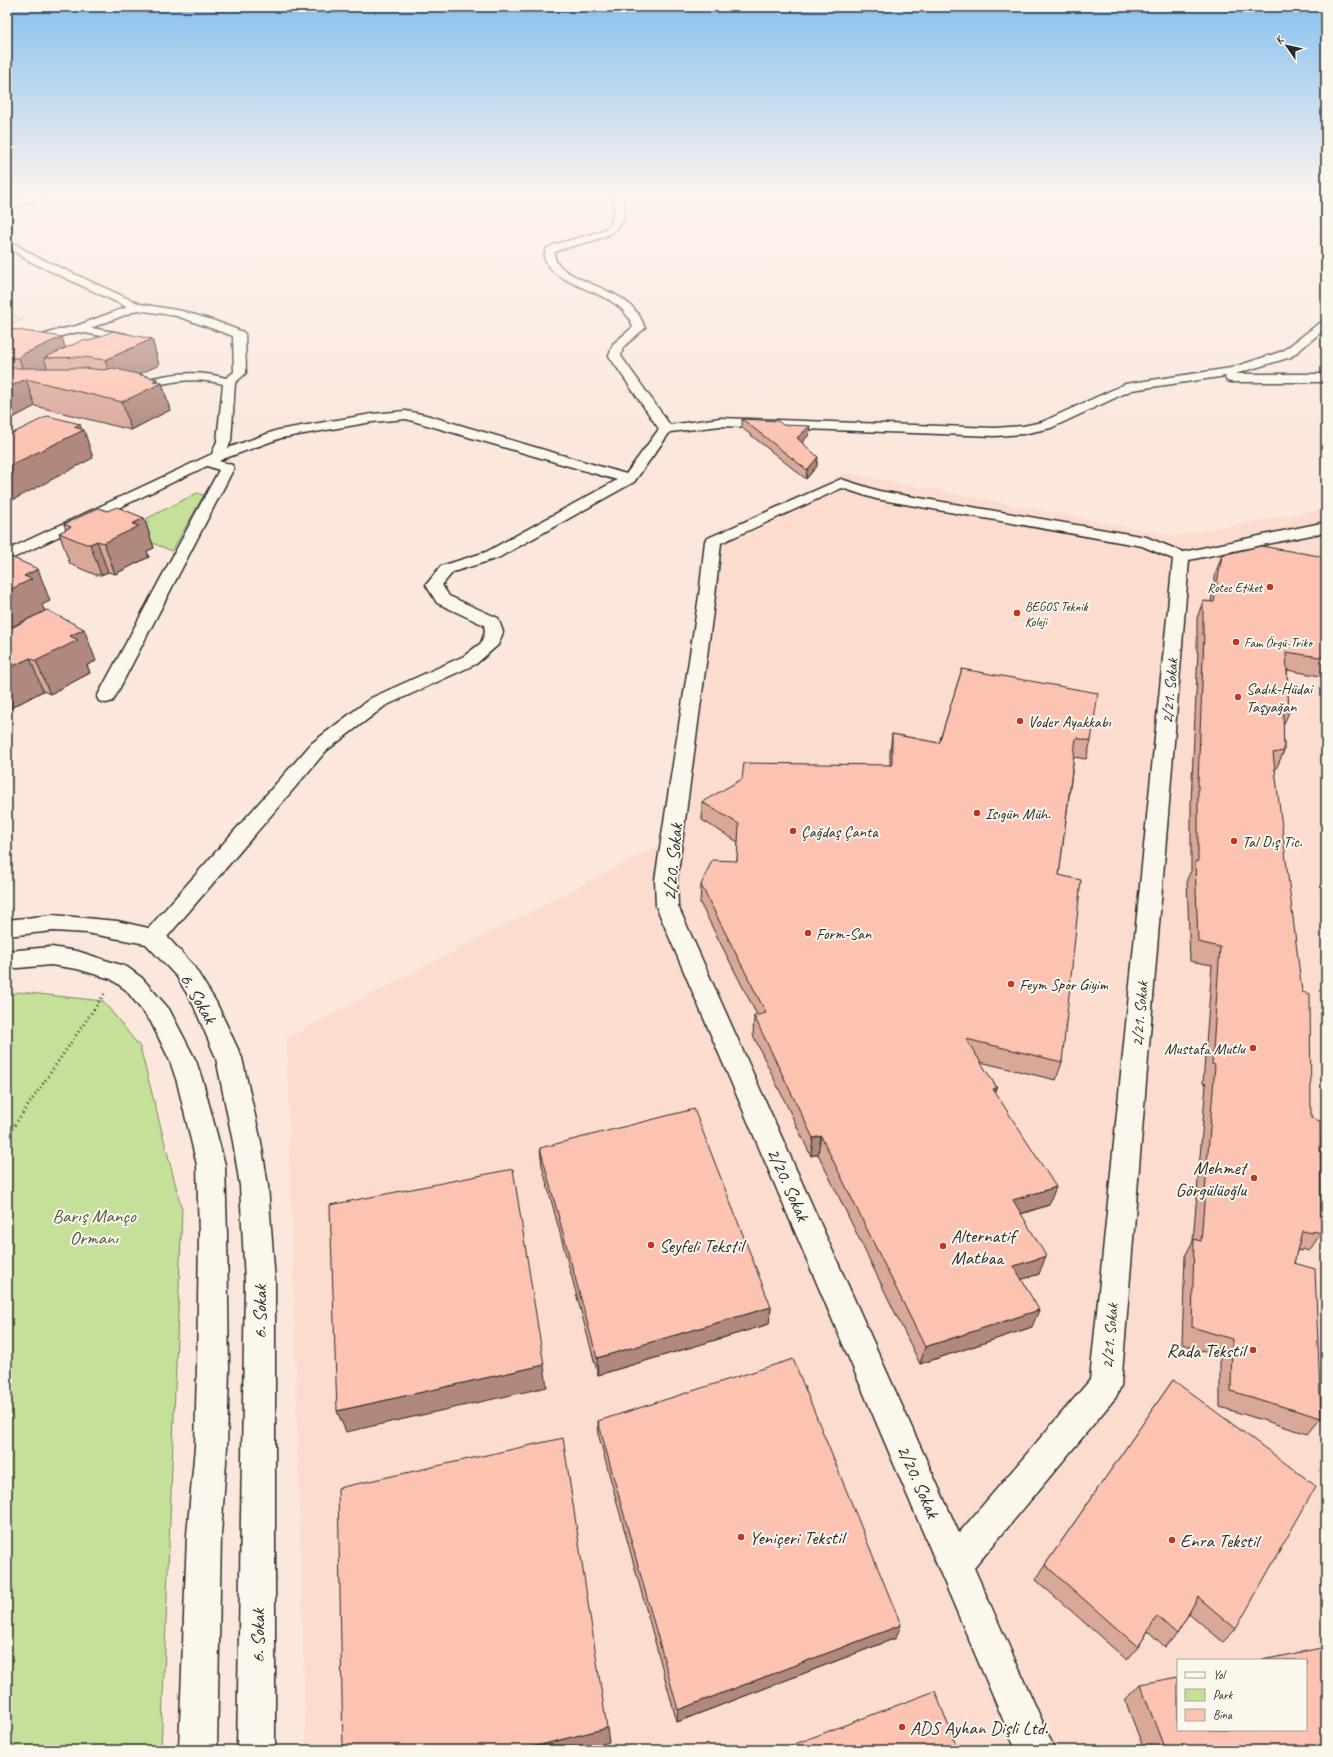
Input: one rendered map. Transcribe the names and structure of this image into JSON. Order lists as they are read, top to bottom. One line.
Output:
{"streets":{"street":["2/21. Sokak","2/20. Sokak","6. Sokak"]},"crossings":[["2/21. Sokak","2/20. Sokak"]],"parks":["Barış Manço Ormanı"],"places":["Rotec Etiket","BEGOS Teknik Koleji","Fam Örgü-Triko","Sadık-Hüdai Taşyağan","Voder Ayakkabı","Isıgün Müh.","Çağdaş Çanta","Tal Dış Tic.","Form-San","Feym Spor Giyim","Mustafa Mutlu","Mehmet Görgülüoğlu","Seyfeli Tekstil","Alternatif Matbaa","Rada Tekstil","Yeniçeri Tekstil","Enra Tekstil","ADS Ayhan Dişli Ltd."],"legend":["Yol","Park","Bina"],"north":"top left"}
